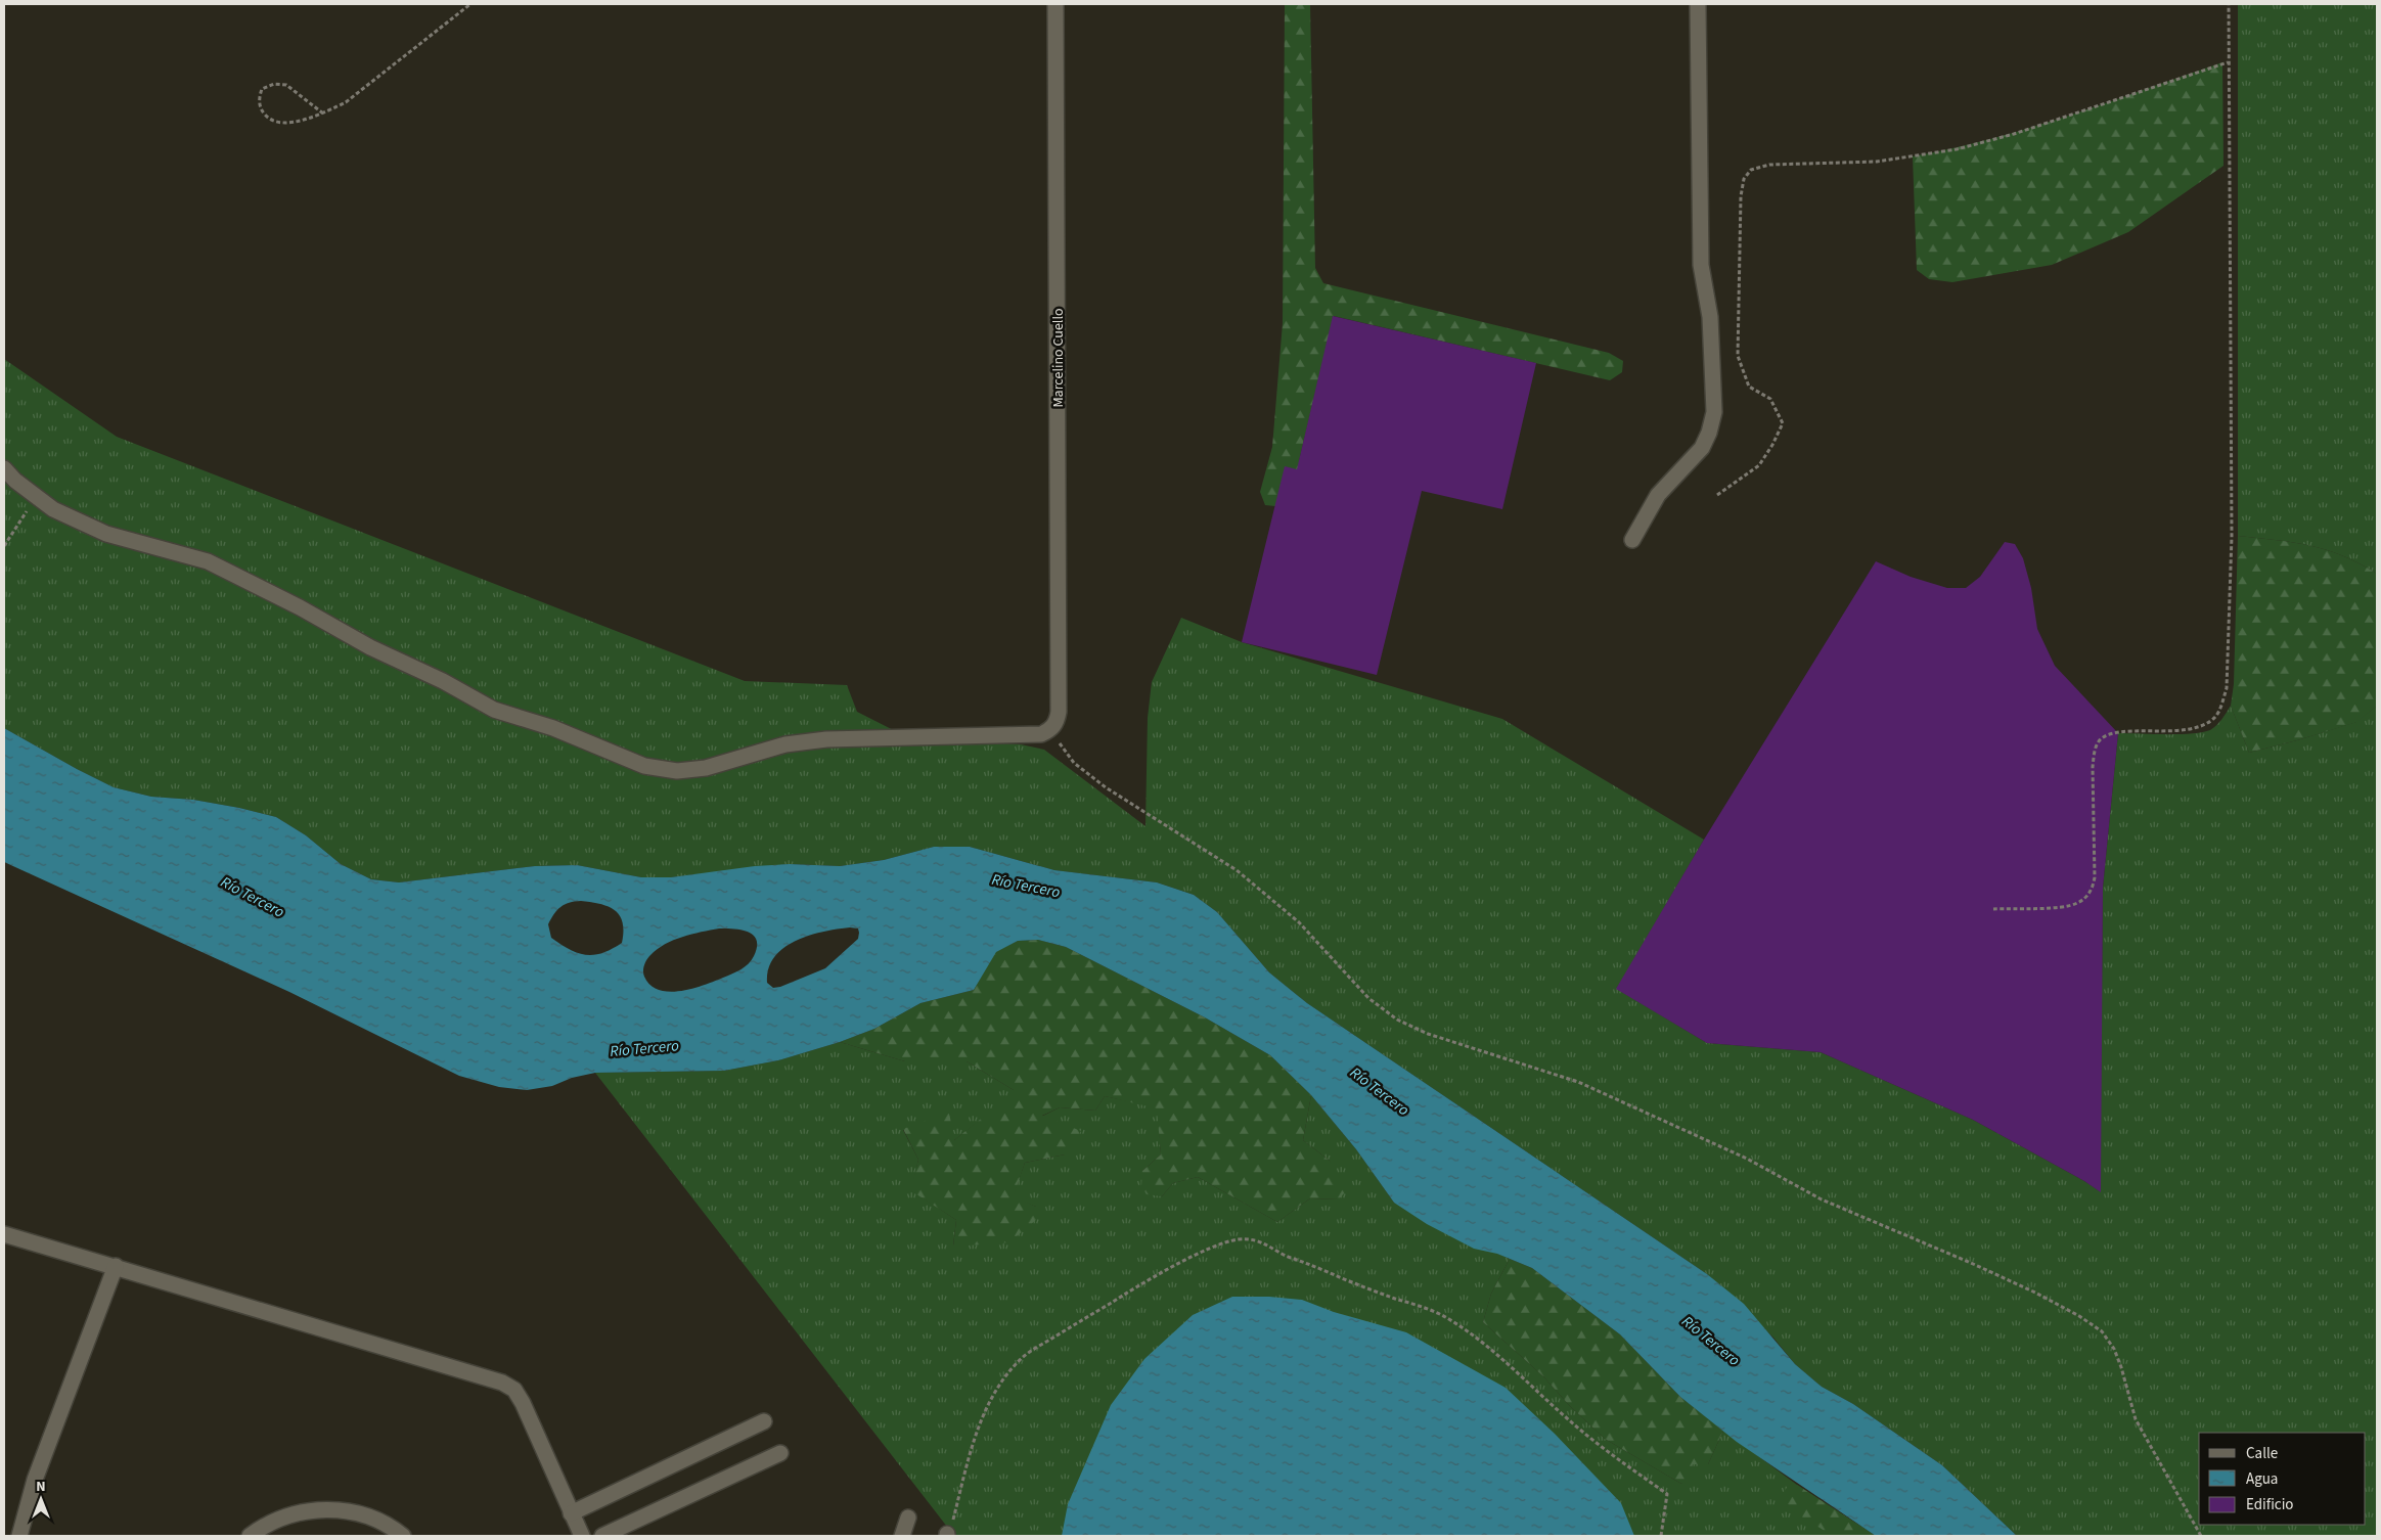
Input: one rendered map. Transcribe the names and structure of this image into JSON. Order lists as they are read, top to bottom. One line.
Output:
{"streets":{"street":["Marcelino Cuello"]},"water":["Río Tercero"],"legend":["Calle","Agua","Edificio"],"north":"top"}
